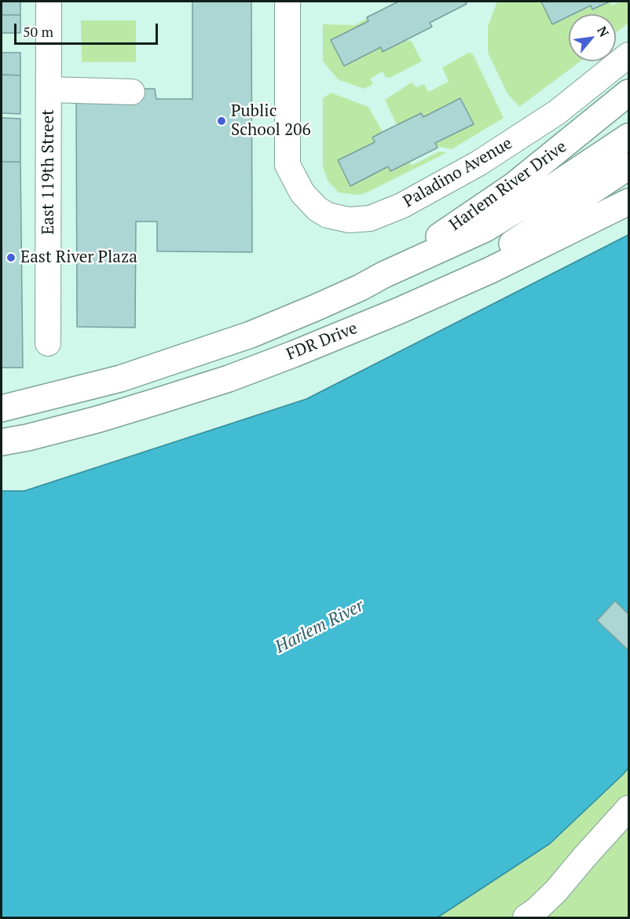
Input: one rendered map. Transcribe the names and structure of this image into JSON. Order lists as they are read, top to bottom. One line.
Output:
{"streets":{"highway":["Harlem River Drive","FDR Drive"],"street":["East 119th Street","Paladino Avenue"]},"crossings":[["Harlem River Drive","FDR Drive"]],"water":["Harlem River"],"places":["Public School 206","East River Plaza"],"scale_bar":"50 m","north":"top right"}
